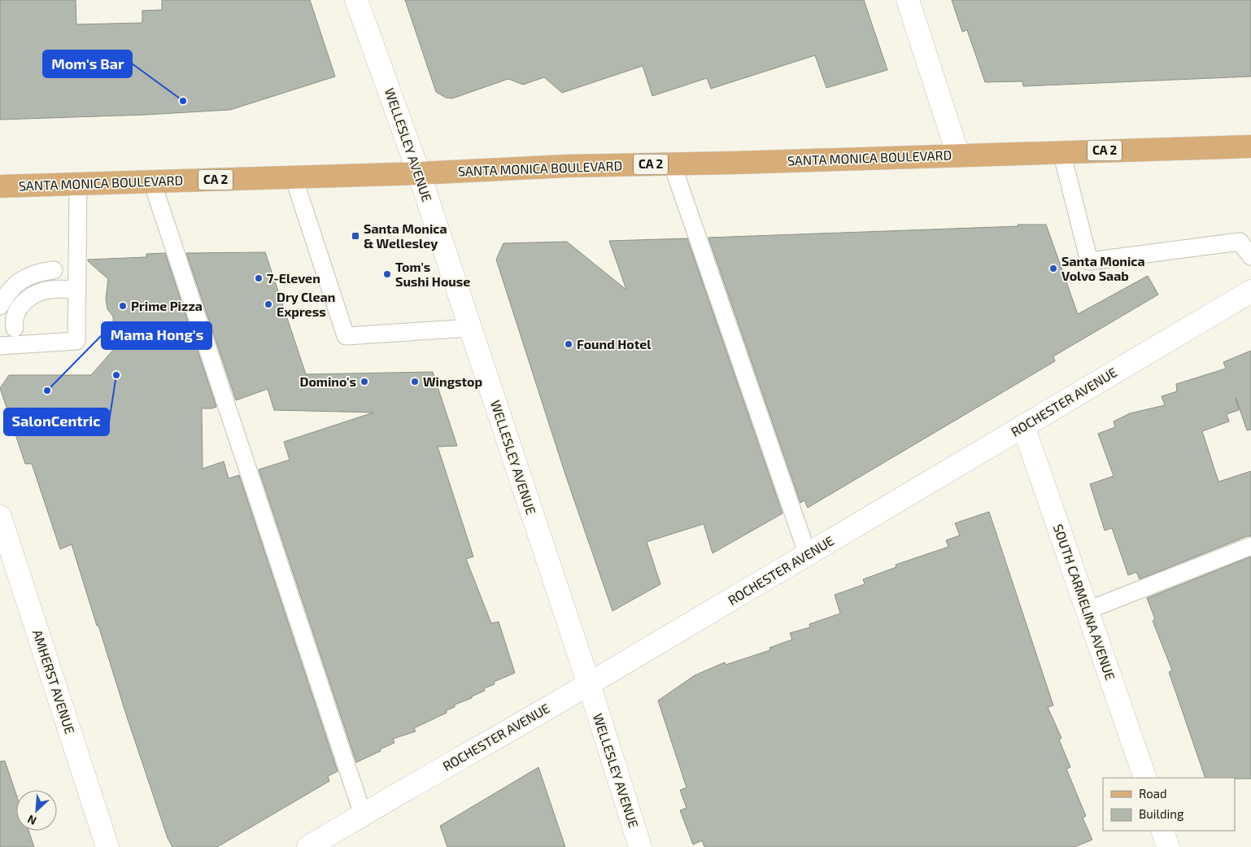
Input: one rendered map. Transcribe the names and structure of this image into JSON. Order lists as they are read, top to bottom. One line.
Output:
{"streets":{"main road":["CA 2","SANTA MONICA BOULEVARD"],"street":["WELLESLEY AVENUE","ROCHESTER AVENUE","SOUTH CARMELINA AVENUE","AMHERST AVENUE"]},"crossings":[["WELLESLEY AVENUE","SANTA MONICA BOULEVARD"],["WELLESLEY AVENUE","ROCHESTER AVENUE"],["ROCHESTER AVENUE","SOUTH CARMELINA AVENUE"]],"places":{"other":["Mom's Bar","Santa Monica Volvo Saab","Tom's Sushi House","7-Eleven","Dry Clean Express","Prime Pizza","Found Hotel","SalonCentric","Domino's","Wingstop","Mama Hong's"],"transit":["Santa Monica & Wellesley"]},"legend":["Road","Building"],"north":"bottom left"}
